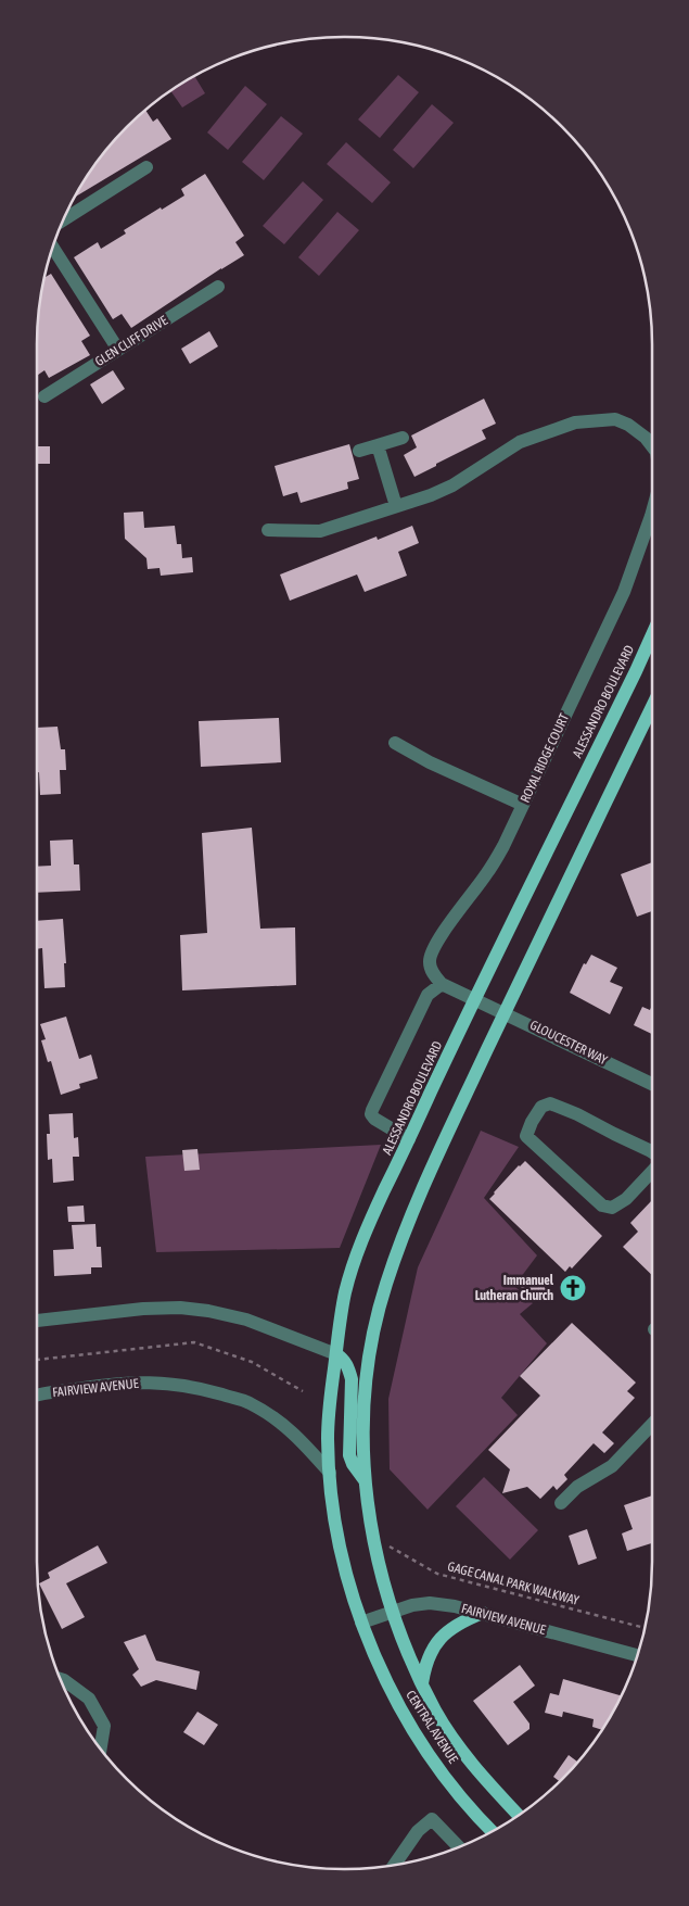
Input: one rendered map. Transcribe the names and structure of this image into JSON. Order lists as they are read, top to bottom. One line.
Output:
{"streets":{"main road":["ALESSANDRO BOULEVARD","CENTRAL AVENUE"],"street":["GLEN CLIFF DRIVE","ROYAL RIDGE COURT","GLOUCESTER WAY","FAIRVIEW AVENUE"],"path":["GAGE CANAL PARK WALKWAY"]},"crossings":[["ALESSANDRO BOULEVARD","GLOUCESTER WAY"],["ALESSANDRO BOULEVARD","FAIRVIEW AVENUE"],["ALESSANDRO BOULEVARD","CENTRAL AVENUE"],["FAIRVIEW AVENUE","CENTRAL AVENUE"]],"places":{"church":["Immanuel Lutheran Church"]}}
